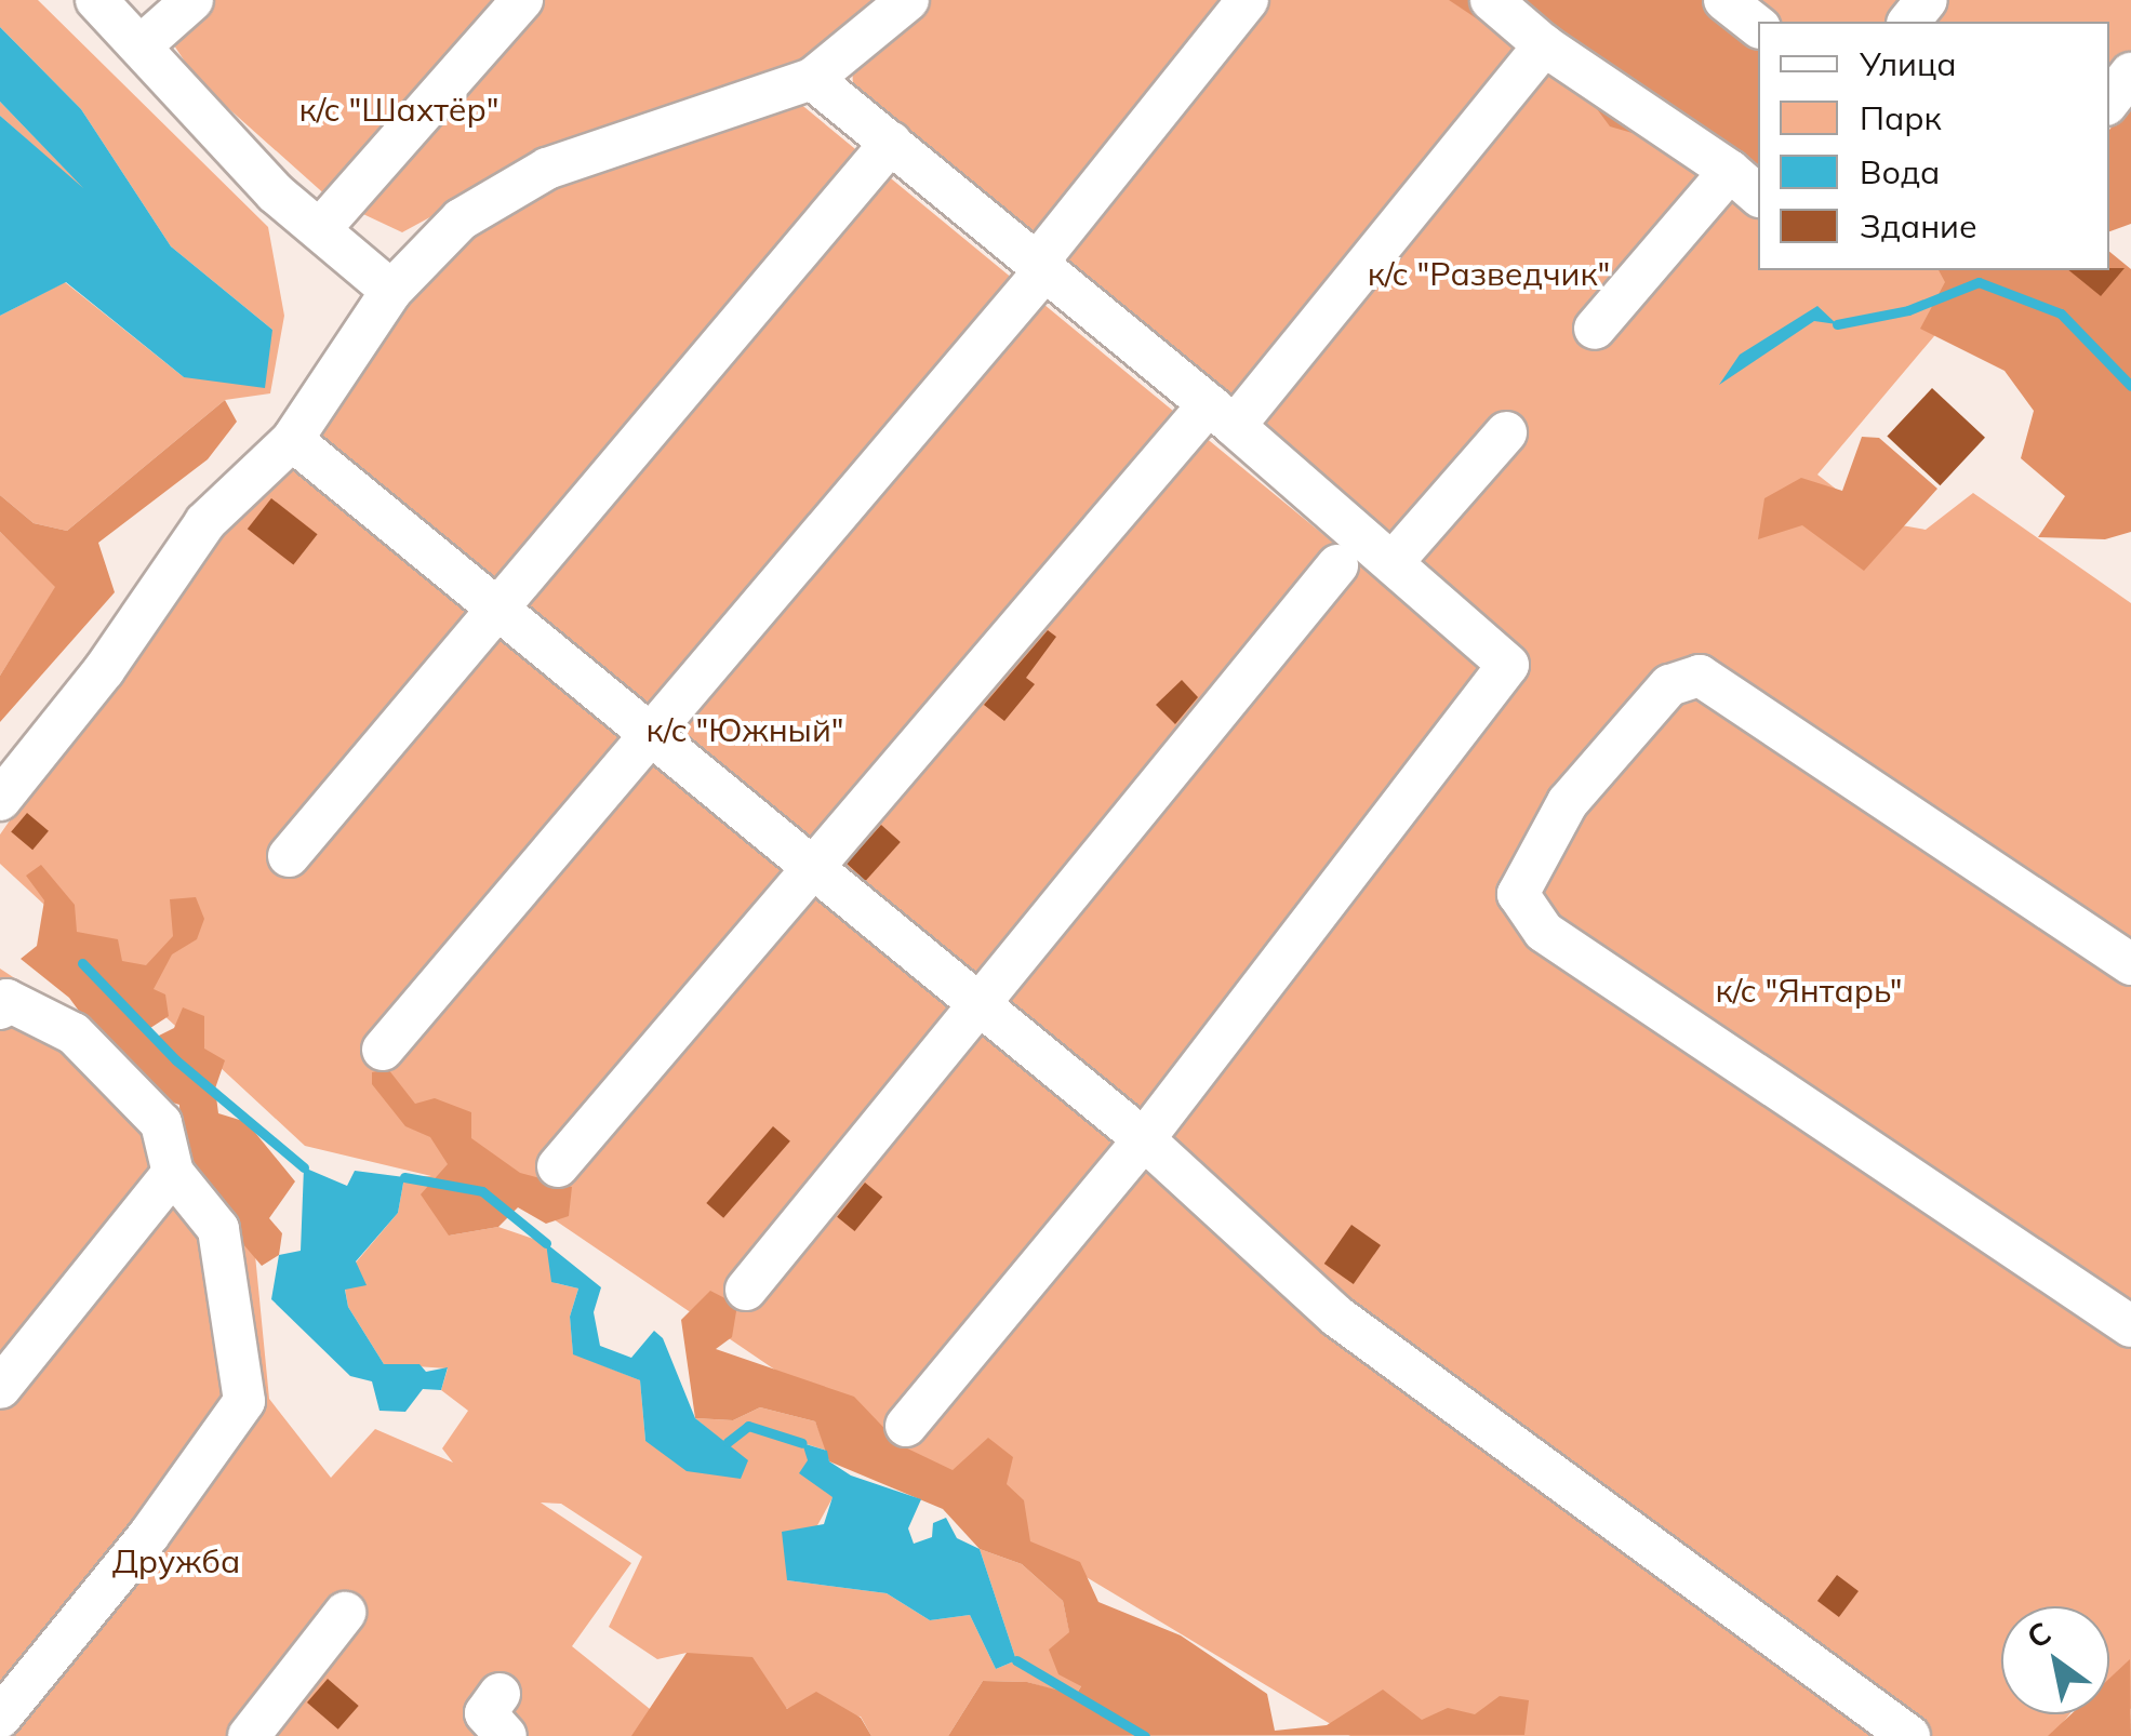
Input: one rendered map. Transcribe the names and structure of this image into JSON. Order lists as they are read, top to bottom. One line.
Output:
{"parks":["к/с \"Шахтёр\"","к/с \"Разведчик\"","к/с \"Южный\"","к/с \"Янтарь\"","Дружба"],"legend":["Улица","Парк","Вода","Здание"],"north":"top left"}
